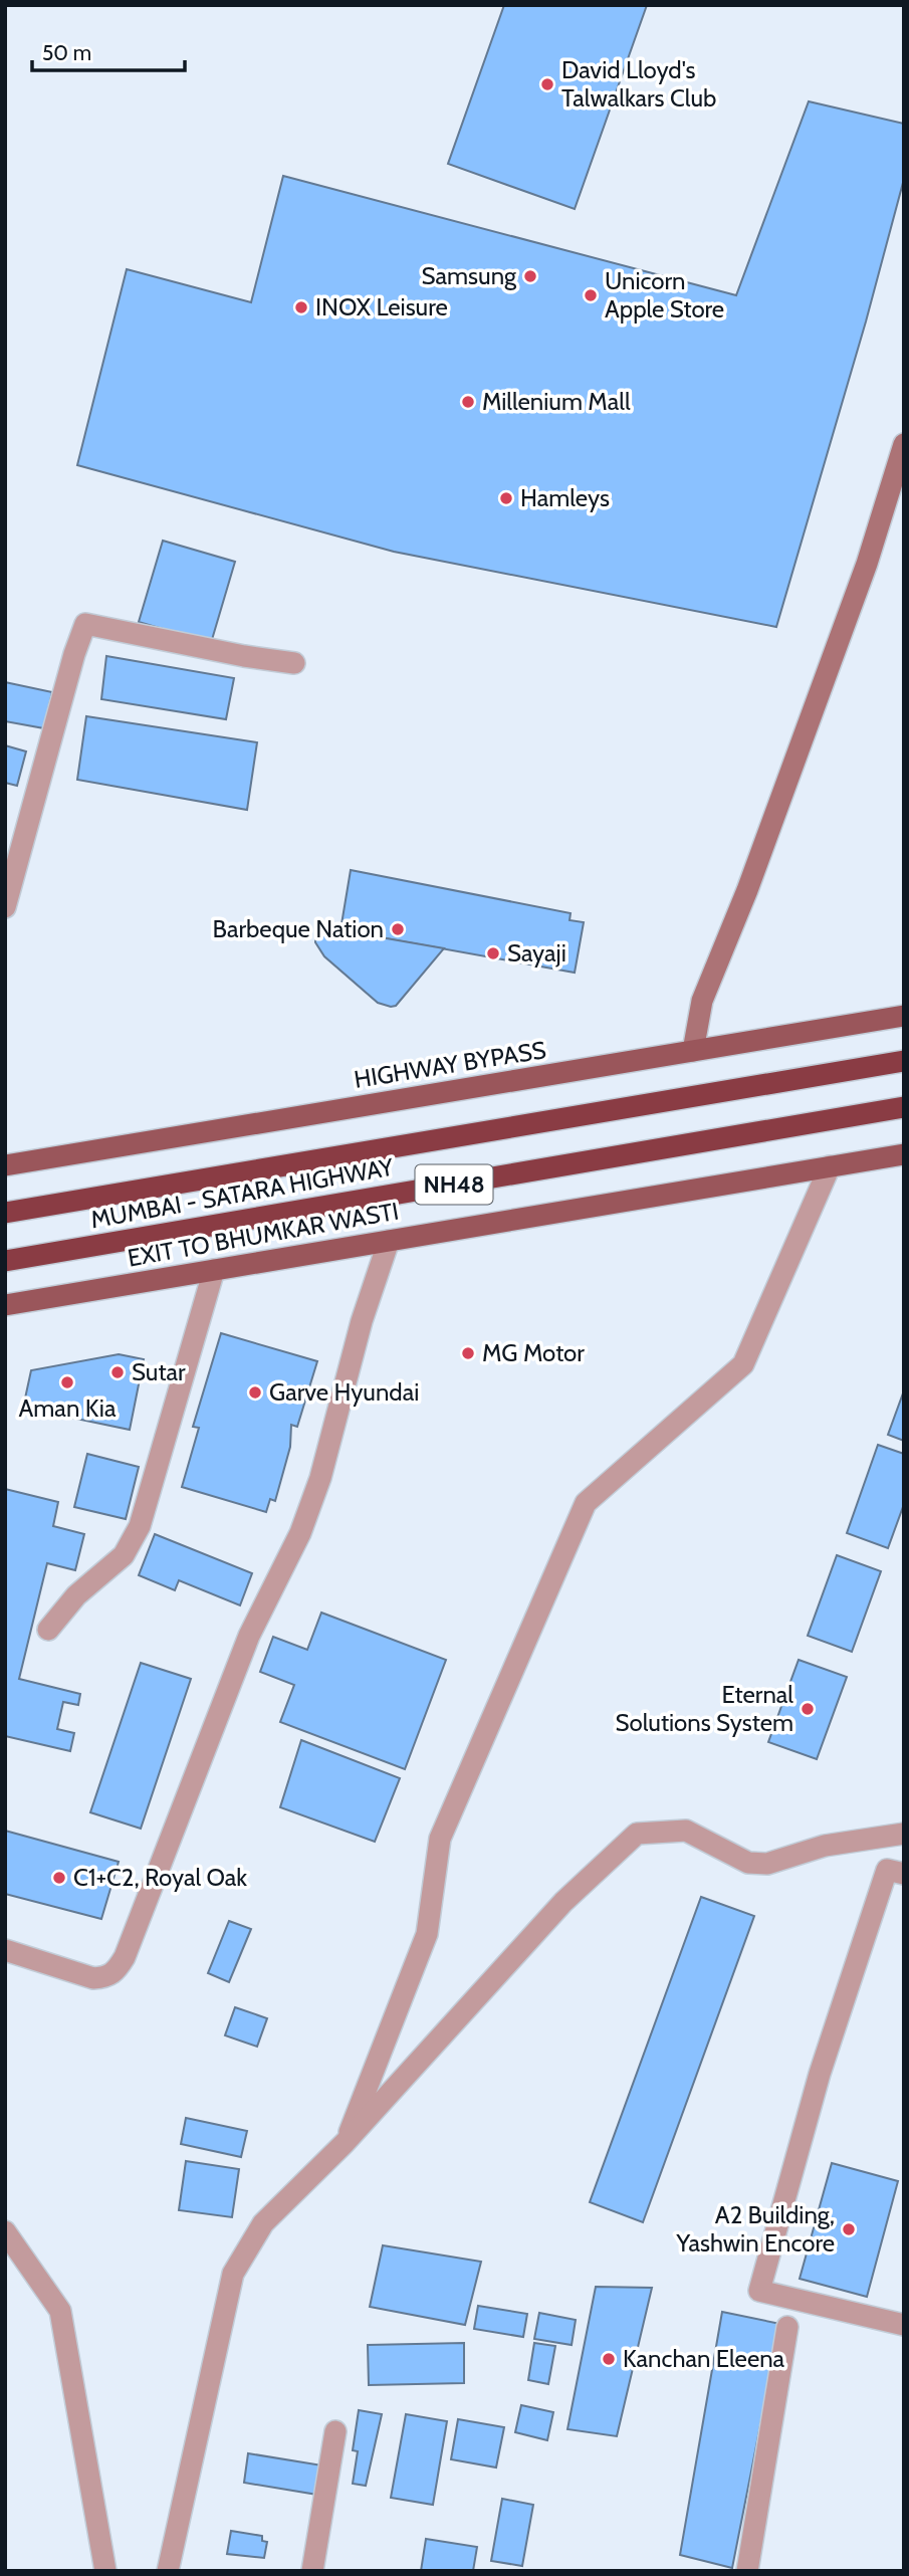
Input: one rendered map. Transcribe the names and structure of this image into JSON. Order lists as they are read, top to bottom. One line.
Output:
{"streets":{"highway":["NH48","MUMBAI - SATARA HIGHWAY"],"main road":["HIGHWAY BYPASS","EXIT TO BHUMKAR WASTI"]},"places":["David Lloyd's Talwalkars Club","Samsung","Unicorn Apple Store","INOX Leisure","Millenium Mall","Hamleys","Barbeque Nation","Sayaji","MG Motor","Sutar","Aman Kia","Garve Hyundai","Eternal Solutions System","C1+C2, Royal Oak","A2 Building, Yashwin Encore","Kanchan Eleena"],"scale_bar":"50 m"}
